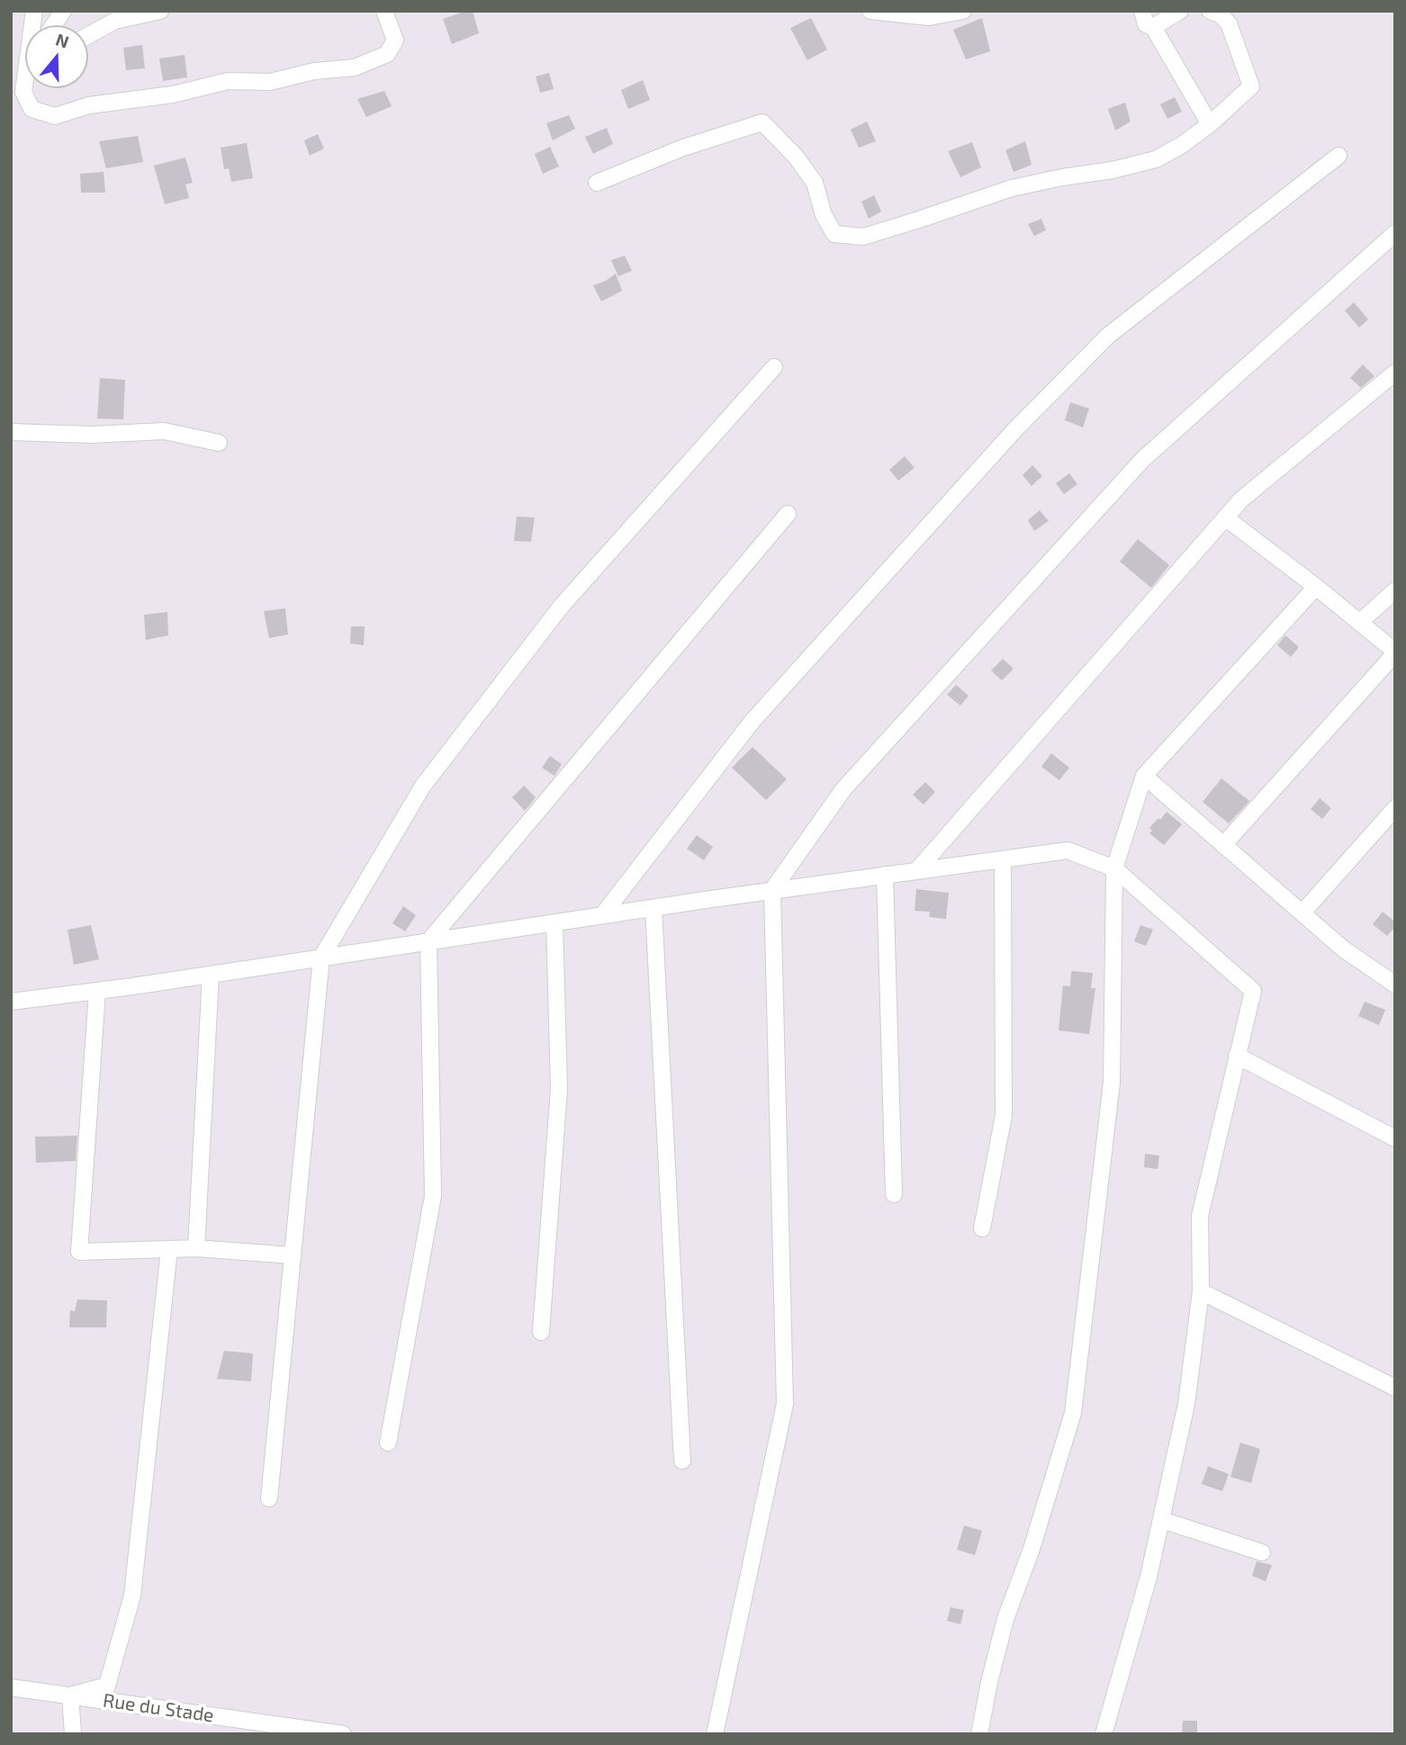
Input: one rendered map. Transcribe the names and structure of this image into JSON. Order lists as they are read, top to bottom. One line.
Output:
{"streets":{"street":["Rue du Stade"]},"north":"top"}
